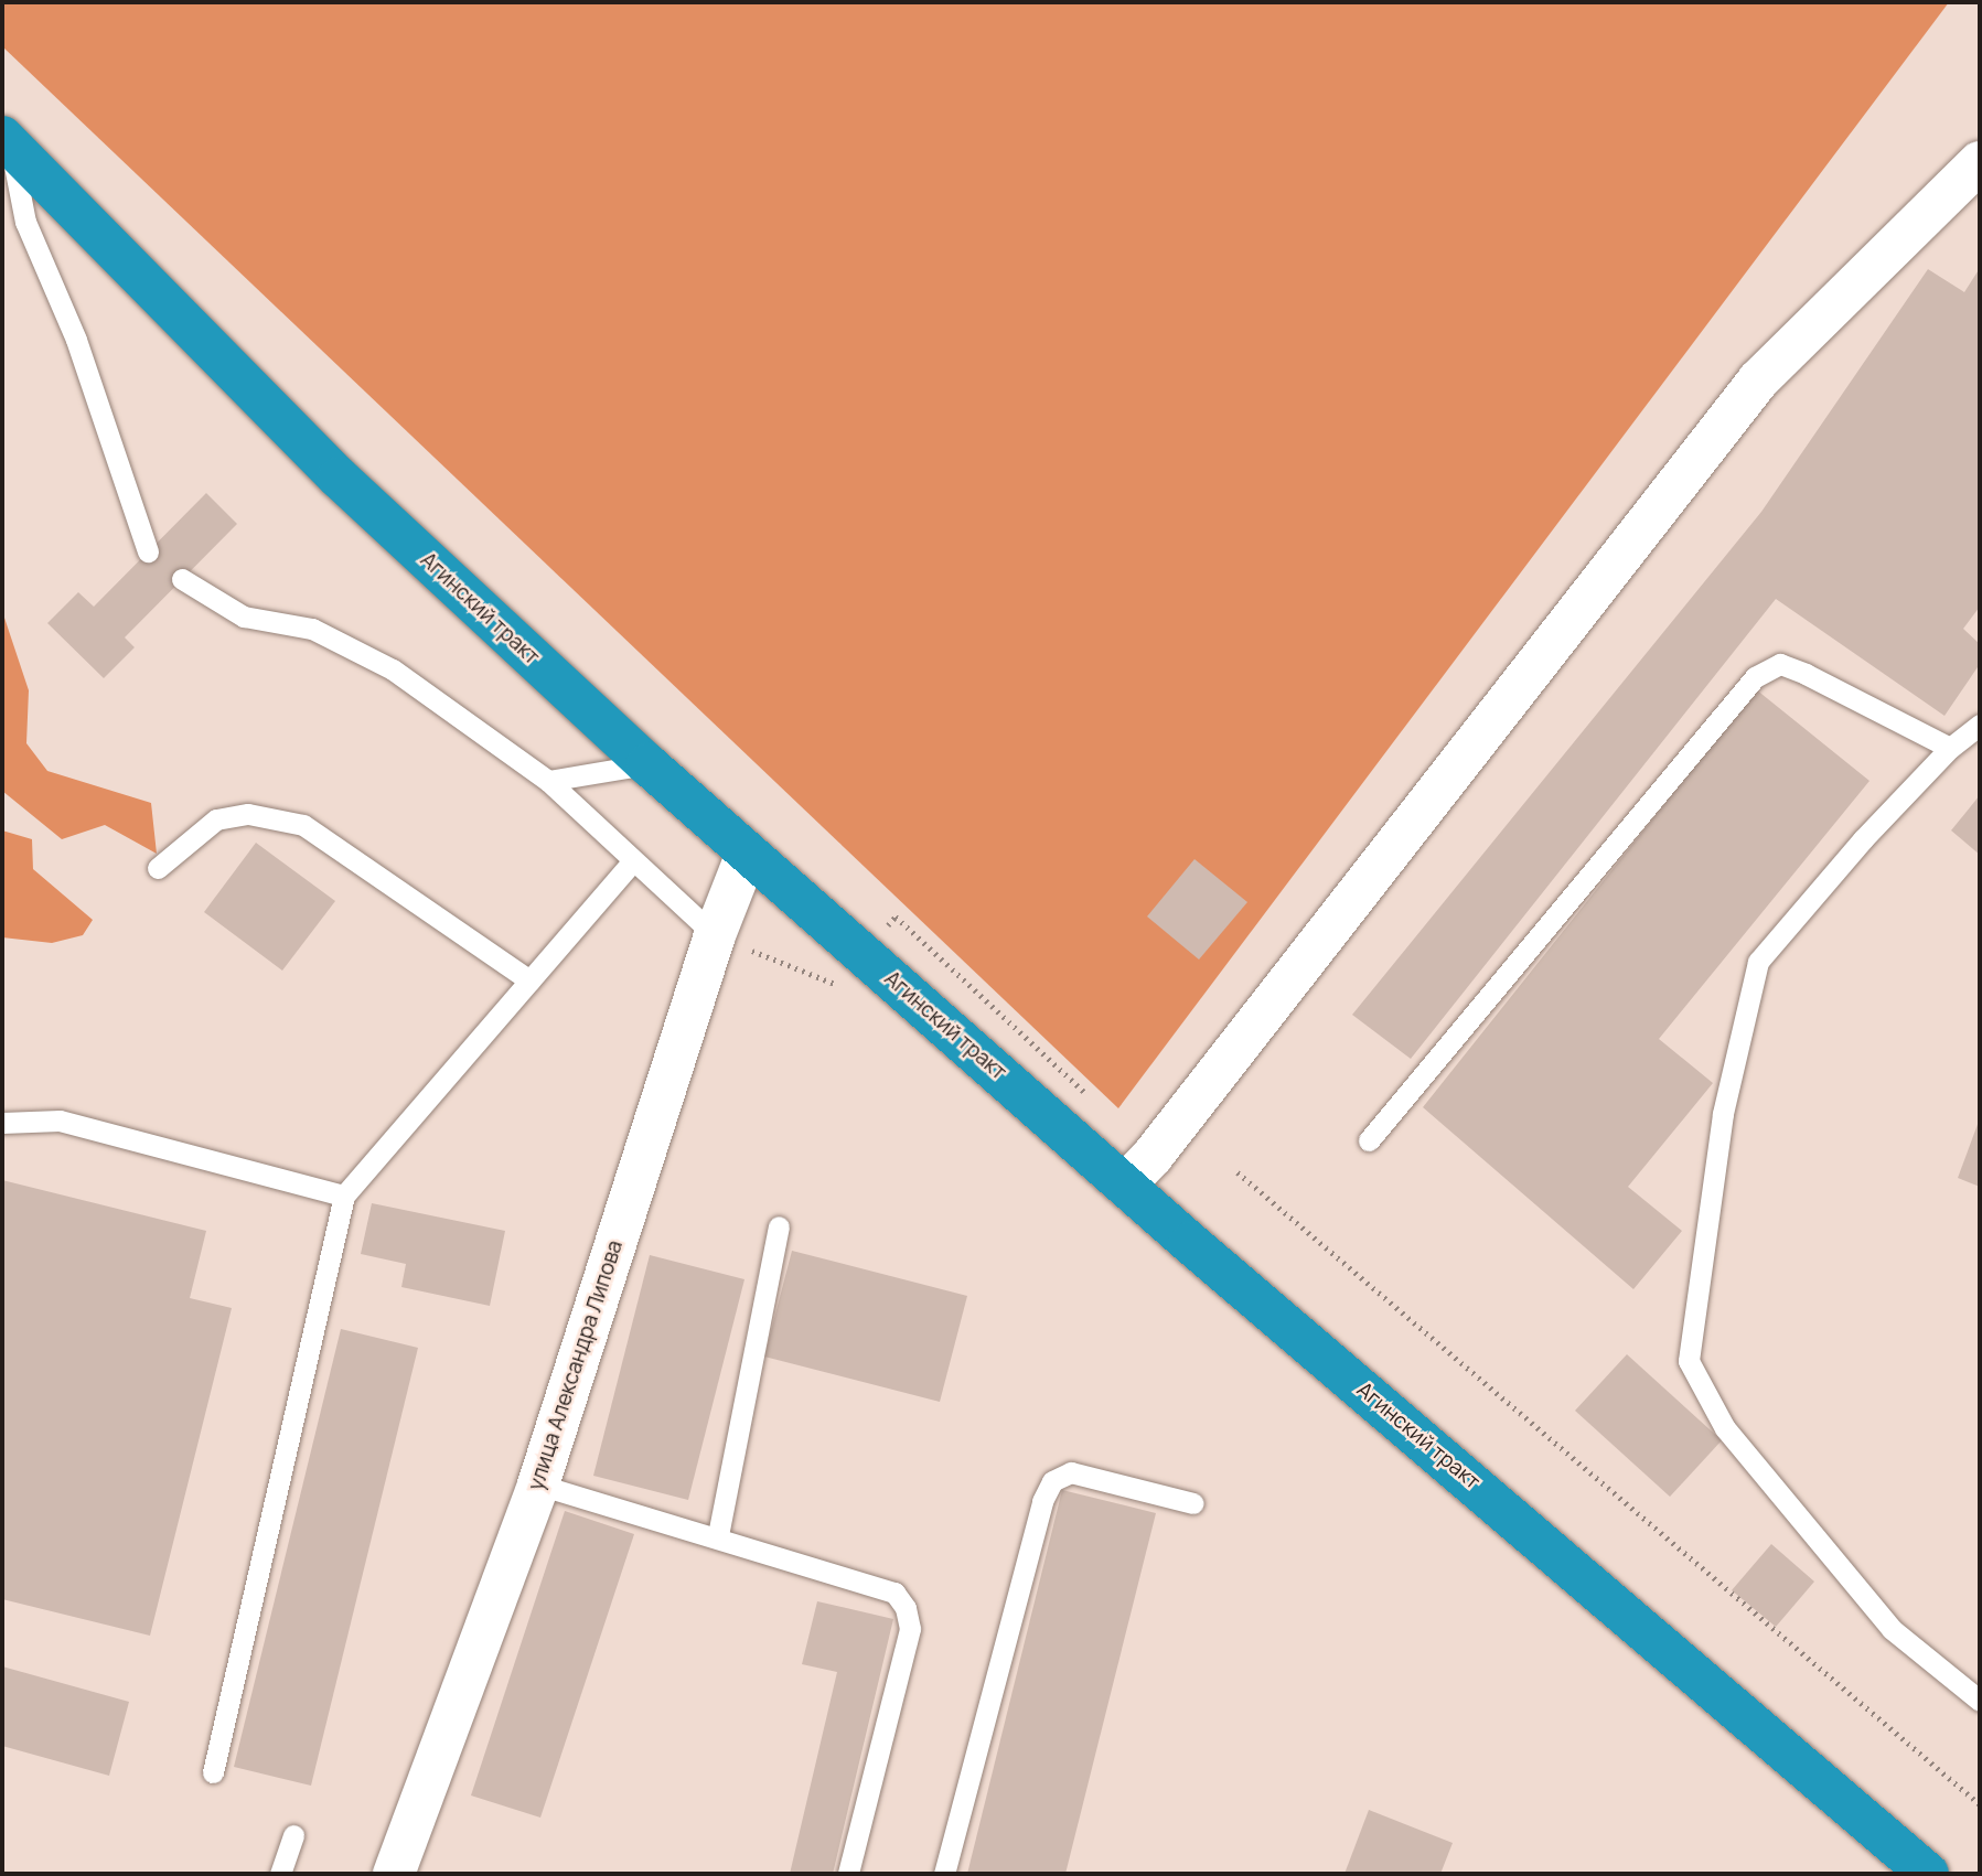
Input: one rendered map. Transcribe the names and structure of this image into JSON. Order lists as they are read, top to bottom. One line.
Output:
{"streets":{"highway":["Агинский тракт"],"street":["улица Александра Липова"]},"crossings":[["Агинский тракт","улица Александра Липова"]]}
